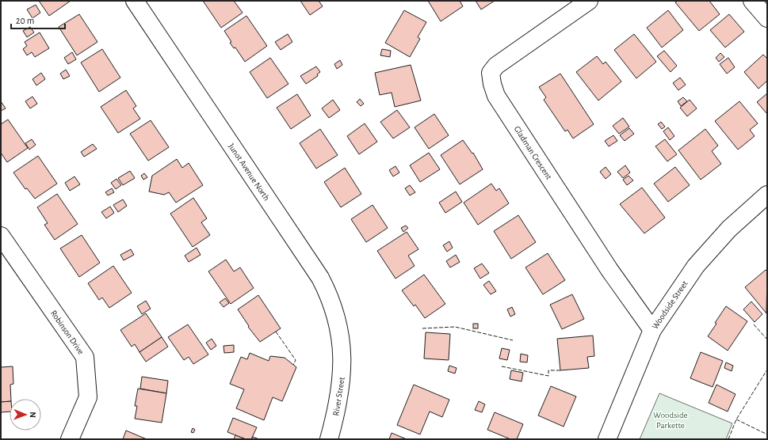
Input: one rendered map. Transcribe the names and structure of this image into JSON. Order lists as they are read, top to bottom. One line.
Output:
{"streets":{"street":["Gladman Crescent","Junot Avenue North","Woodside Street","Robinson Drive","River Street"]},"crossings":[["Gladman Crescent","Woodside Street"],["Junot Avenue North","River Street"]],"parks":["Woodside Parkette"],"scale_bar":"20 m","north":"right"}
